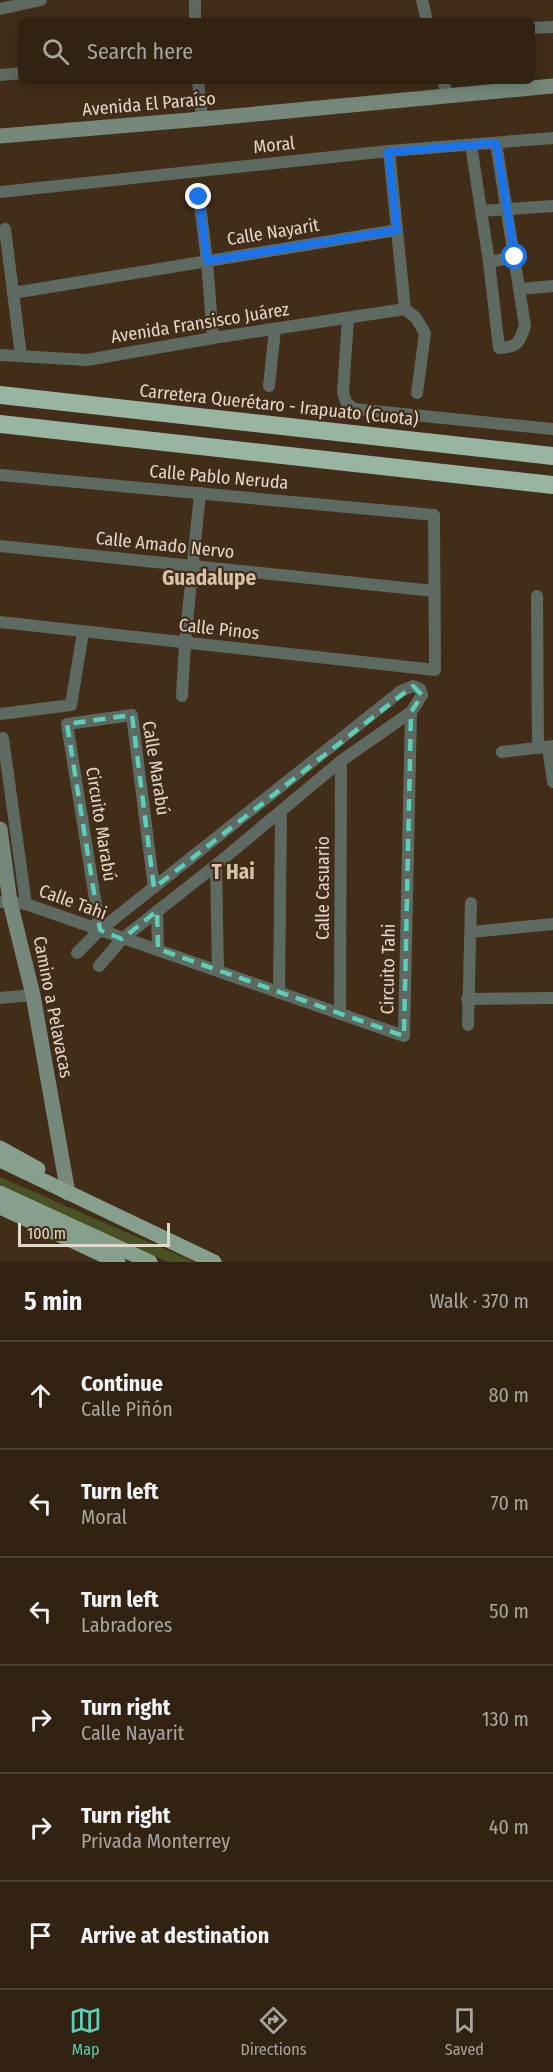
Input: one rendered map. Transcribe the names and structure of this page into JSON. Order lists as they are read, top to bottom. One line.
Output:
{"streets":{"highway":["Carretera Querétaro - Irapuato (Cuota)"],"street":["Avenida El Paraíso","Moral","Calle Nayarit","Avenida Fransisco Juárez","Calle Pablo Neruda","Calle Amado Nervo","Calle Pinos","Calle Marabú","Circuito Marabú","Calle Casuario","Calle Tahi","Circuito Tahi","Camino a Pelavacas"]},"crossings":[["Calle Pablo Neruda","Calle Amado Nervo"],["Calle Pablo Neruda","Calle Pinos"],["Calle Amado Nervo","Calle Pinos"],["Calle Marabú","Circuito Marabú"],["Calle Marabú","Circuito Tahi"],["Circuito Marabú","Calle Tahi"],["Circuito Marabú","Circuito Tahi"],["Calle Casuario","Circuito Tahi"],["Calle Tahi","Circuito Tahi"],["Calle Tahi","Camino a Pelavacas"]],"districts":["Guadalupe","T Hai"],"scale_bar":"100 m","page":{"search":"Search here","scale":"100 m","heading":["5 min","Walk · 370 m"],"list":[["Continue","Calle Piñón","80 m"],["Turn left","Moral","70 m"],["Turn left","Labradores","50 m"],["Turn right","Calle Nayarit","130 m"],["Turn right","Privada Monterrey","40 m"],"Arrive at destination"],"nav":["Map","Directions","Saved"]}}
